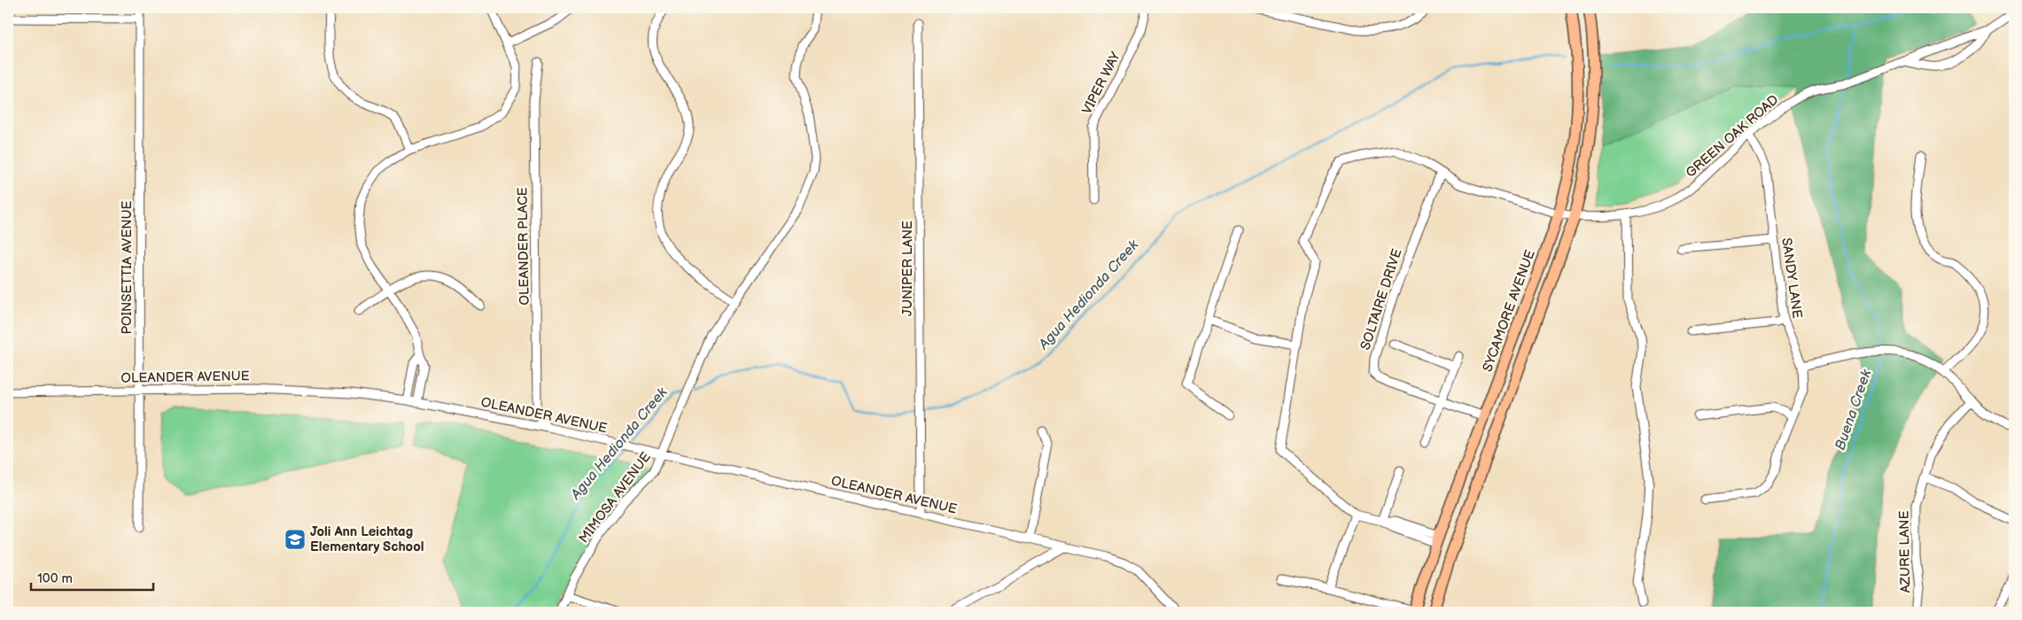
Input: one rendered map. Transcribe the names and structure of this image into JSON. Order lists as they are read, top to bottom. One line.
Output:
{"streets":{"main road":["SYCAMORE AVENUE"],"street":["VIPER WAY","GREEN OAK ROAD","OLEANDER PLACE","POINSETTIA AVENUE","JUNIPER LANE","SANDY LANE","SOLTAIRE DRIVE","OLEANDER AVENUE","MIMOSA AVENUE","AZURE LANE"]},"crossings":[["GREEN OAK ROAD","SANDY LANE"],["GREEN OAK ROAD","SYCAMORE AVENUE"],["OLEANDER PLACE","OLEANDER AVENUE"],["POINSETTIA AVENUE","OLEANDER AVENUE"],["JUNIPER LANE","OLEANDER AVENUE"],["SOLTAIRE DRIVE","SYCAMORE AVENUE"],["OLEANDER AVENUE","MIMOSA AVENUE"]],"water":["Agua Hedionda Creek","Buena Creek"],"places":{"school or university":["Joli Ann Leichtag Elementary School"]},"scale_bar":"100 m"}
